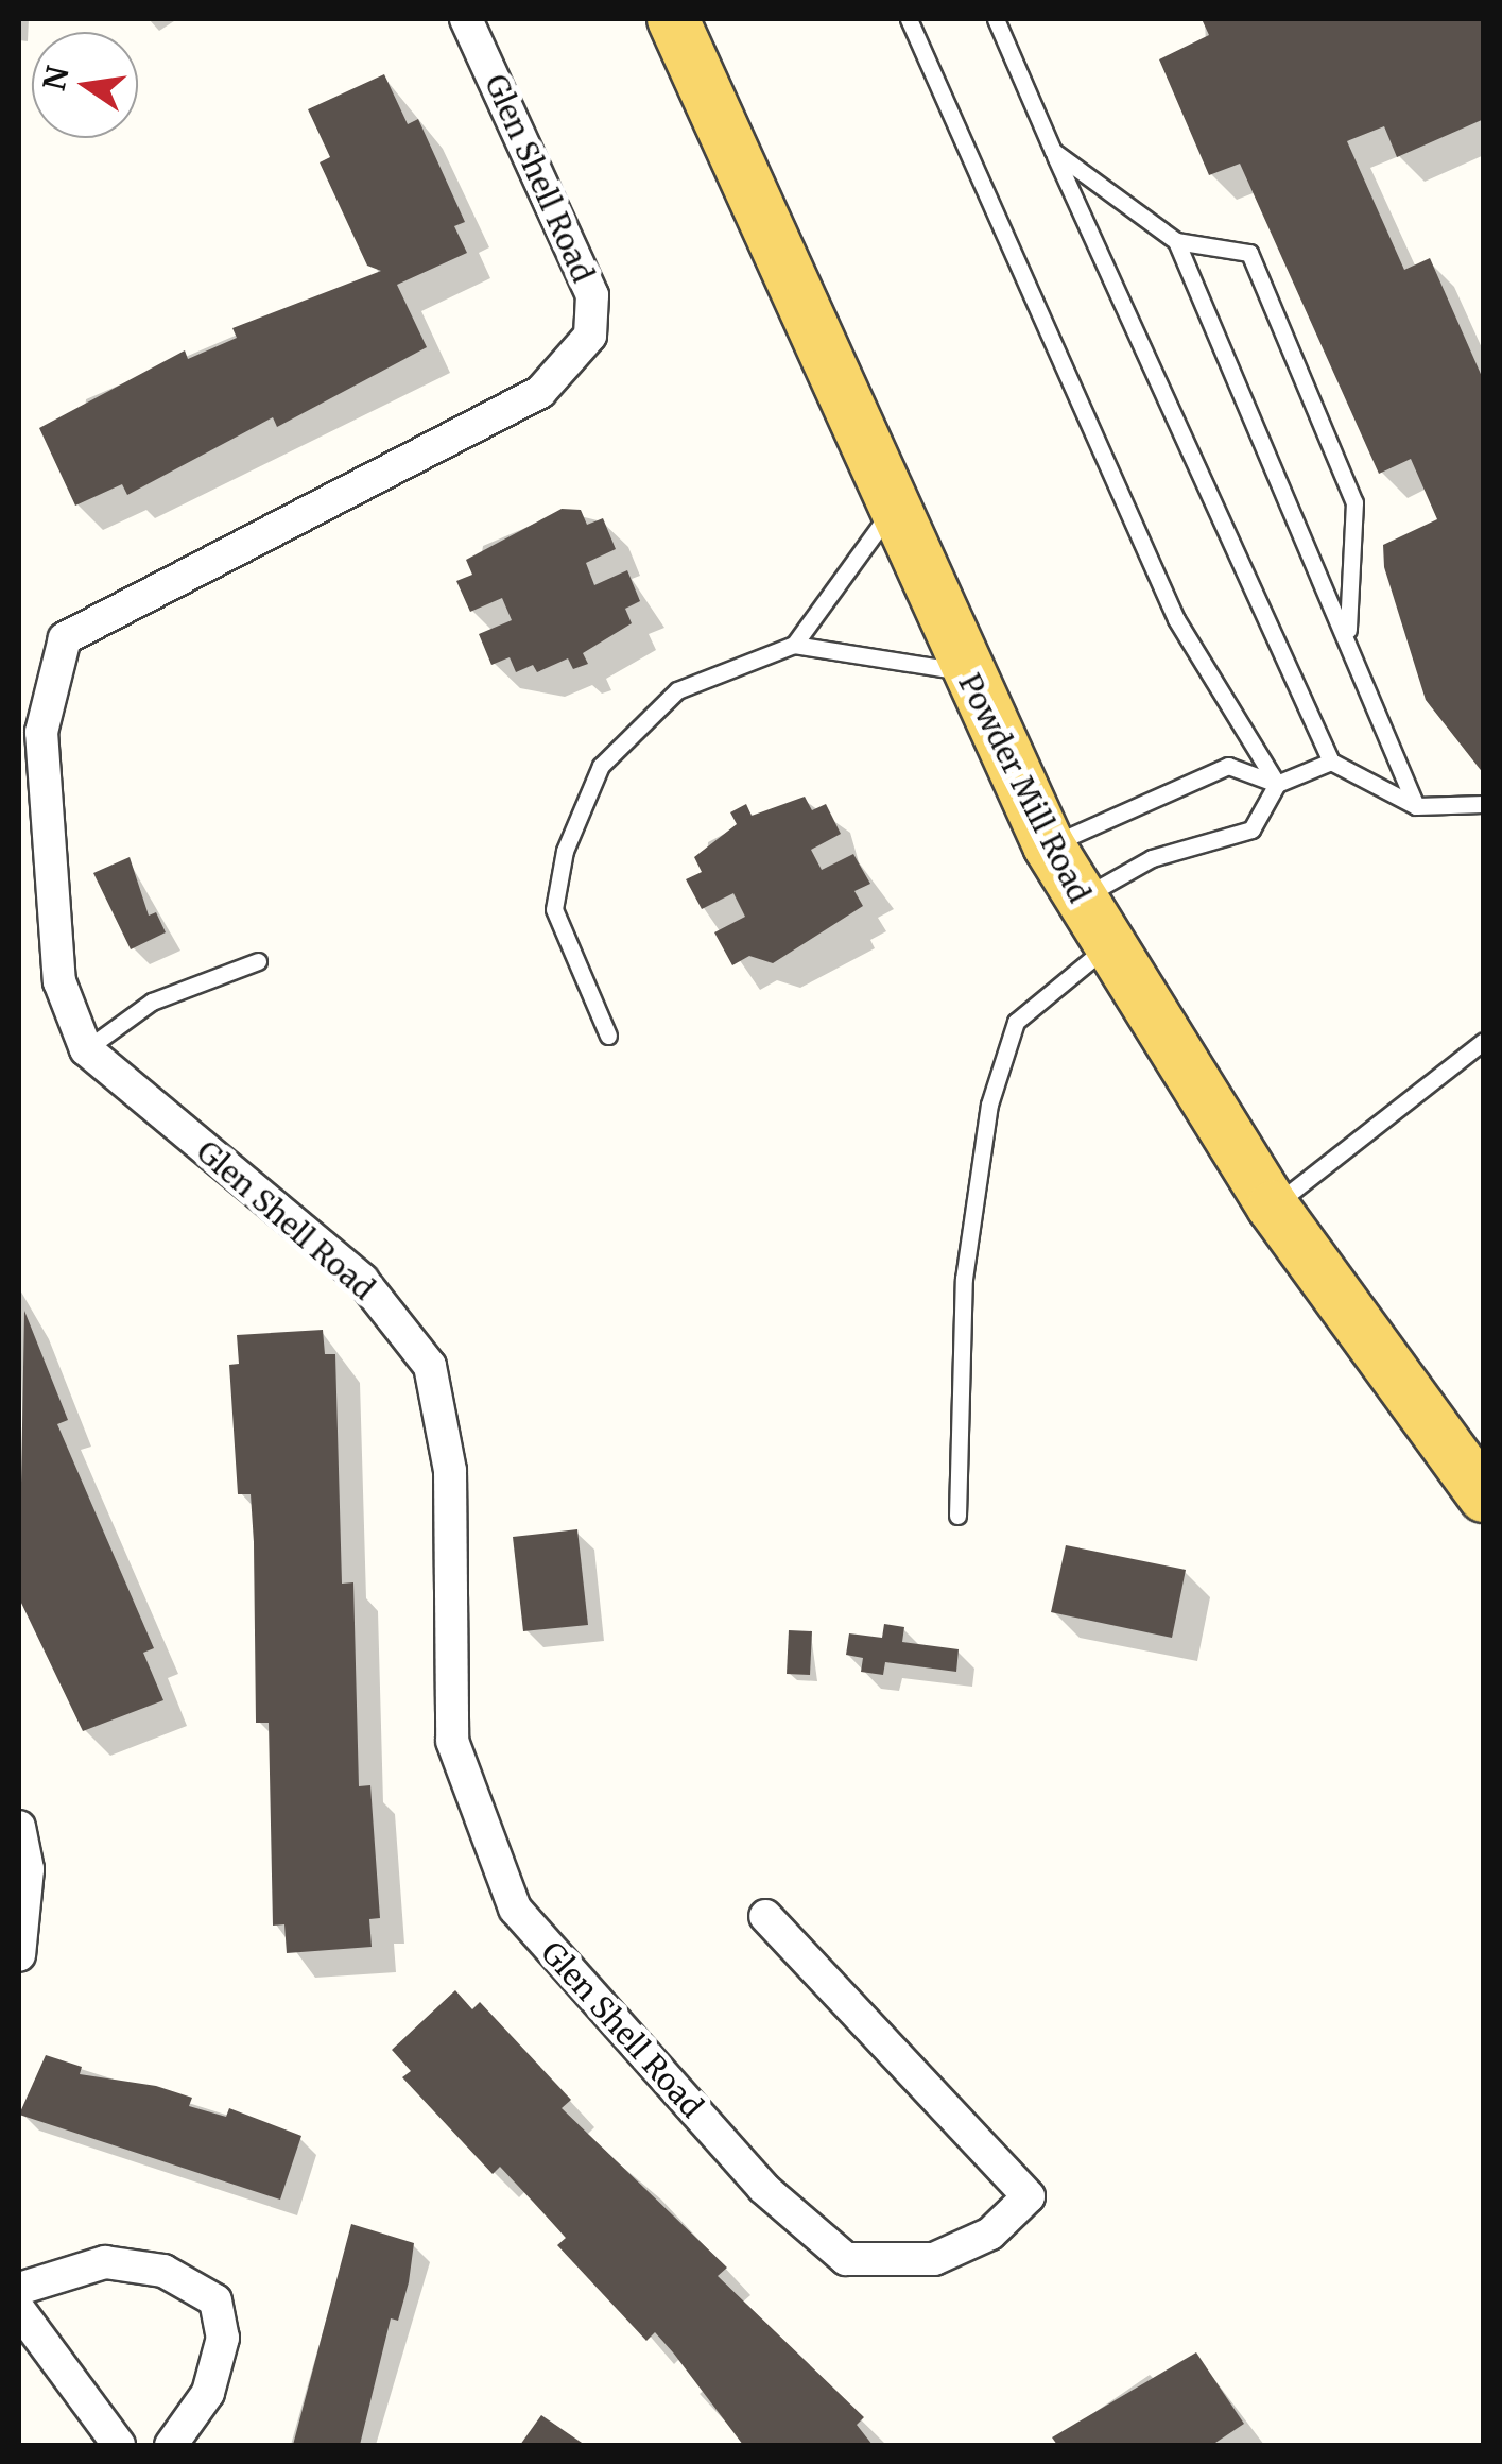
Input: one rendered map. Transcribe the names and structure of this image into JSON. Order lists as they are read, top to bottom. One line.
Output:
{"streets":{"main road":["Powder Mill Road"],"street":["Glen Shell Road"]},"north":"left"}
